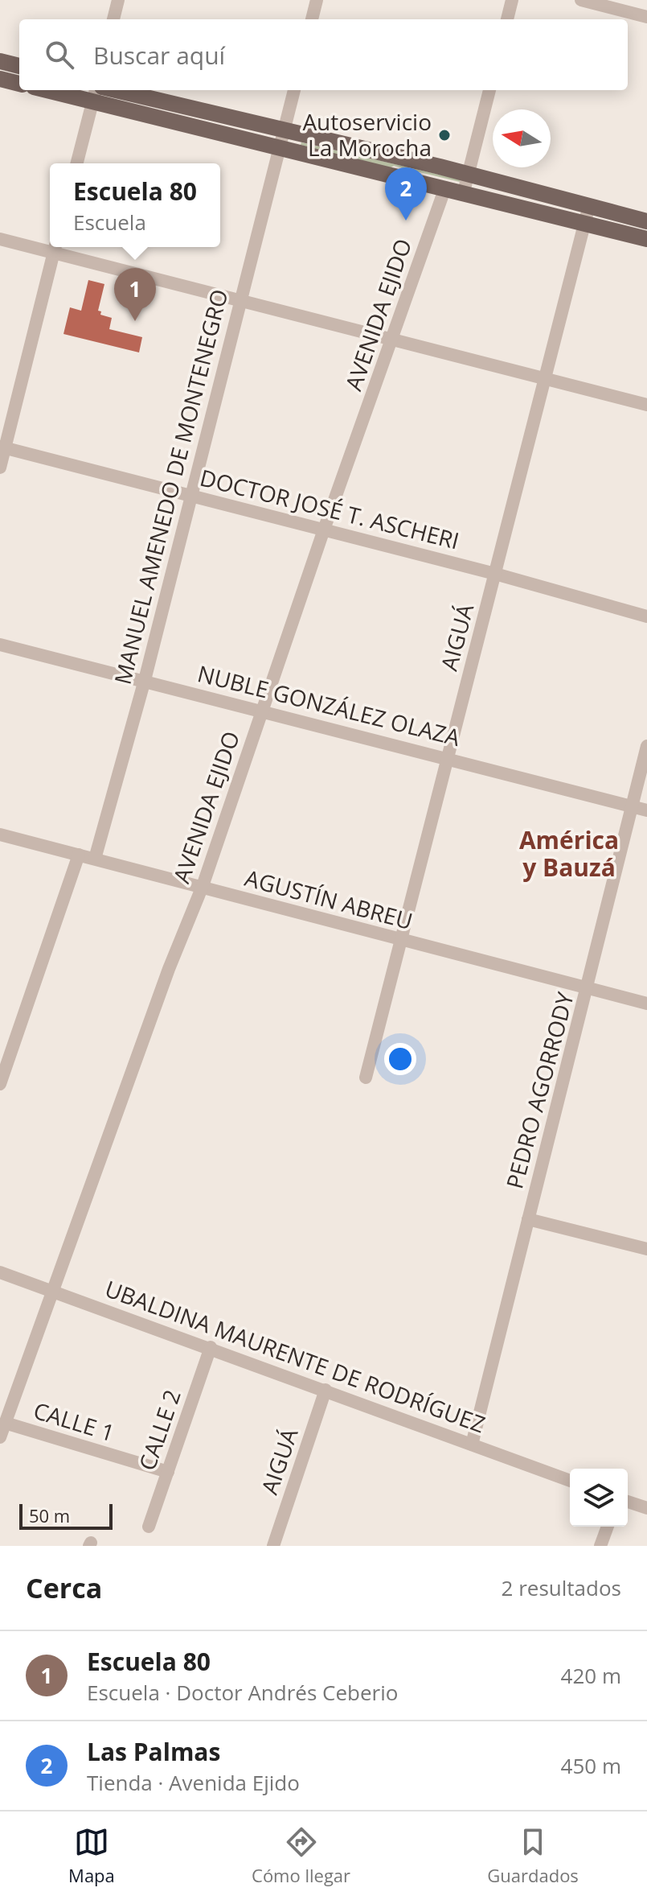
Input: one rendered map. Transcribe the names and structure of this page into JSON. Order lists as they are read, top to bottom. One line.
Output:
{"streets":{"street":["AVENIDA EJIDO","MANUEL AMENEDO DE MONTENEGRO","DOCTOR JOSÉ T. ASCHERI","AIGUÁ","NUBLE GONZÁLEZ OLAZA","AGUSTÍN ABREU","PEDRO AGORRODY","UBALDINA MAURENTE DE RODRÍGUEZ","CALLE 1","CALLE 2"]},"crossings":[["AVENIDA EJIDO","DOCTOR JOSÉ T. ASCHERI"],["AVENIDA EJIDO","NUBLE GONZÁLEZ OLAZA"],["AVENIDA EJIDO","AGUSTÍN ABREU"],["AVENIDA EJIDO","UBALDINA MAURENTE DE RODRÍGUEZ"],["AVENIDA EJIDO","CALLE 1"],["MANUEL AMENEDO DE MONTENEGRO","DOCTOR JOSÉ T. ASCHERI"],["MANUEL AMENEDO DE MONTENEGRO","NUBLE GONZÁLEZ OLAZA"],["MANUEL AMENEDO DE MONTENEGRO","AGUSTÍN ABREU"],["DOCTOR JOSÉ T. ASCHERI","AIGUÁ"],["AIGUÁ","NUBLE GONZÁLEZ OLAZA"],["AIGUÁ","AGUSTÍN ABREU"],["AIGUÁ","UBALDINA MAURENTE DE RODRÍGUEZ"],["NUBLE GONZÁLEZ OLAZA","PEDRO AGORRODY"],["AGUSTÍN ABREU","PEDRO AGORRODY"],["PEDRO AGORRODY","UBALDINA MAURENTE DE RODRÍGUEZ"],["UBALDINA MAURENTE DE RODRÍGUEZ","CALLE 2"],["CALLE 1","CALLE 2"]],"districts":["América y Bauzá"],"places":["Autoservicio La Morocha"],"scale_bar":"50 m","north":"left","page":{"search":"Buscar aquí","popup":["Escuela 80","Escuela"],"pins":["2","1"],"scale":"50 m","heading":["Cerca","2 resultados"],"list":[{"mark":"1","name":"Escuela 80","note":"Escuela · Doctor Andrés Ceberio","value":"420 m"},{"mark":"2","name":"Las Palmas","note":"Tienda · Avenida Ejido","value":"450 m"}],"nav":["Mapa","Cómo llegar","Guardados"]}}
